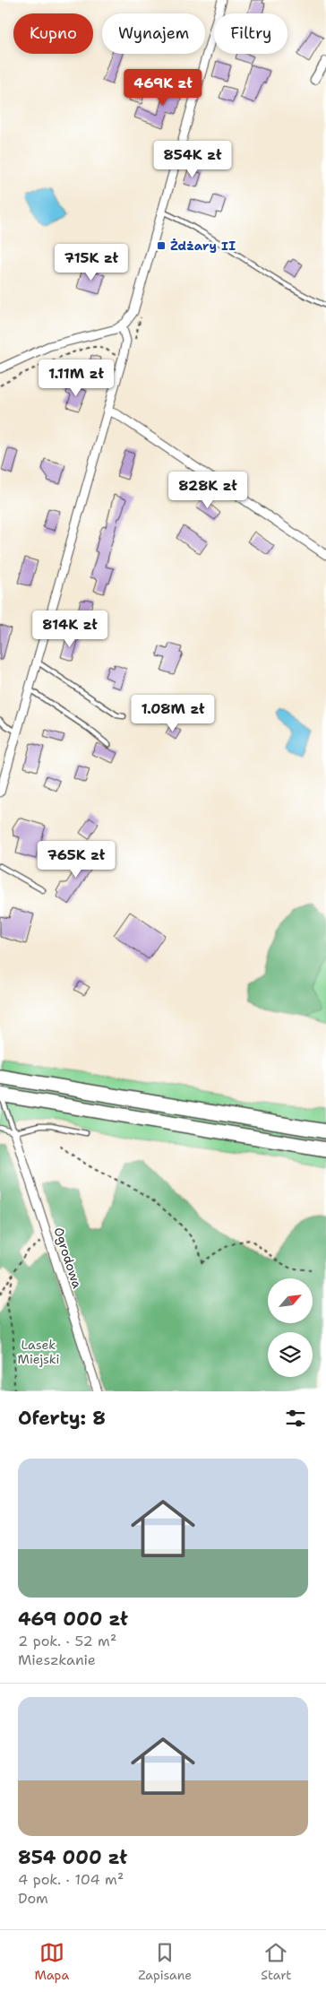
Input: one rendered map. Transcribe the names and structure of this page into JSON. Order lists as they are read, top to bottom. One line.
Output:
{"streets":{"street":["Ogrodowa"]},"parks":["Lasek Miejski"],"places":{"transit":["Żdżary II"]},"north":"top right","page":{"chip":["Kupno","Wynajem","Filtry"],"price":["469K zł","854K zł","715K zł","1.11M zł","828K zł","814K zł","1.08M zł","765K zł"],"heading":"Oferty: 8","list":[{"name":"469 000 zł","note":"2 pok. · 52 m² · Mieszkanie"},{"name":"854 000 zł","note":"4 pok. · 104 m² · Dom"}],"tabs":["Mapa","Zapisane","Start"]}}
